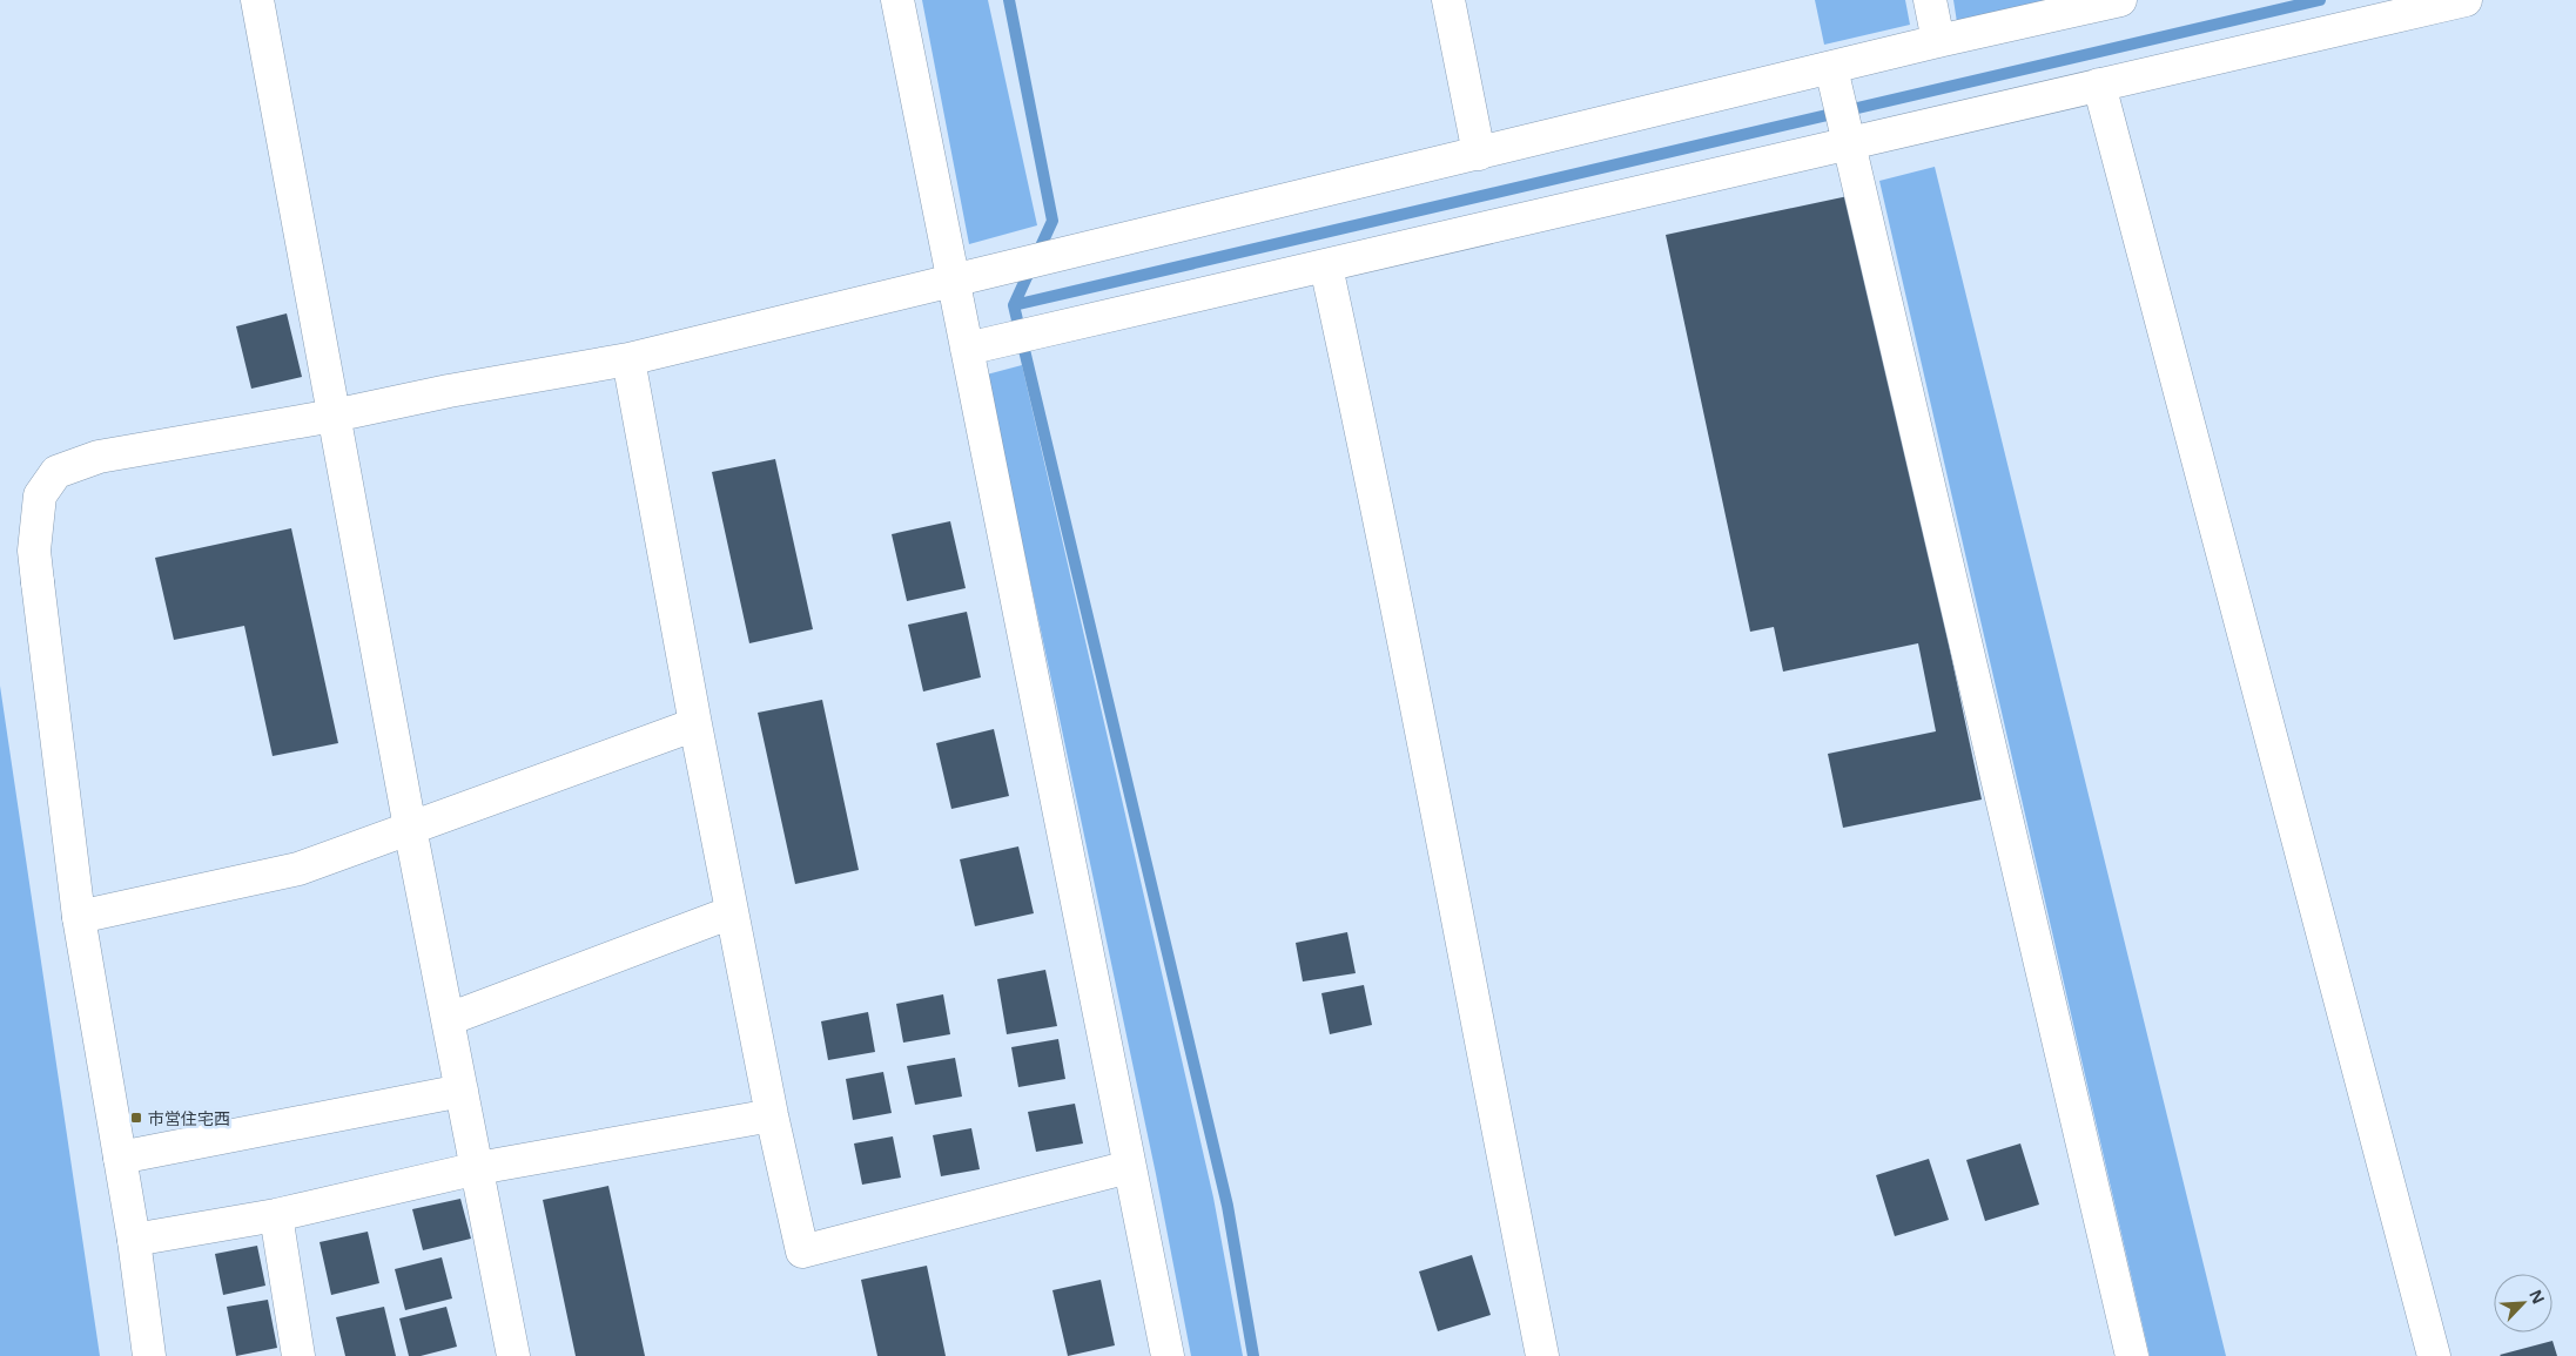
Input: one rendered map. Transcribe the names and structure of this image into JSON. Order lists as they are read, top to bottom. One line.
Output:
{"places":{"transit":["市営住宅西"]},"north":"top right"}
